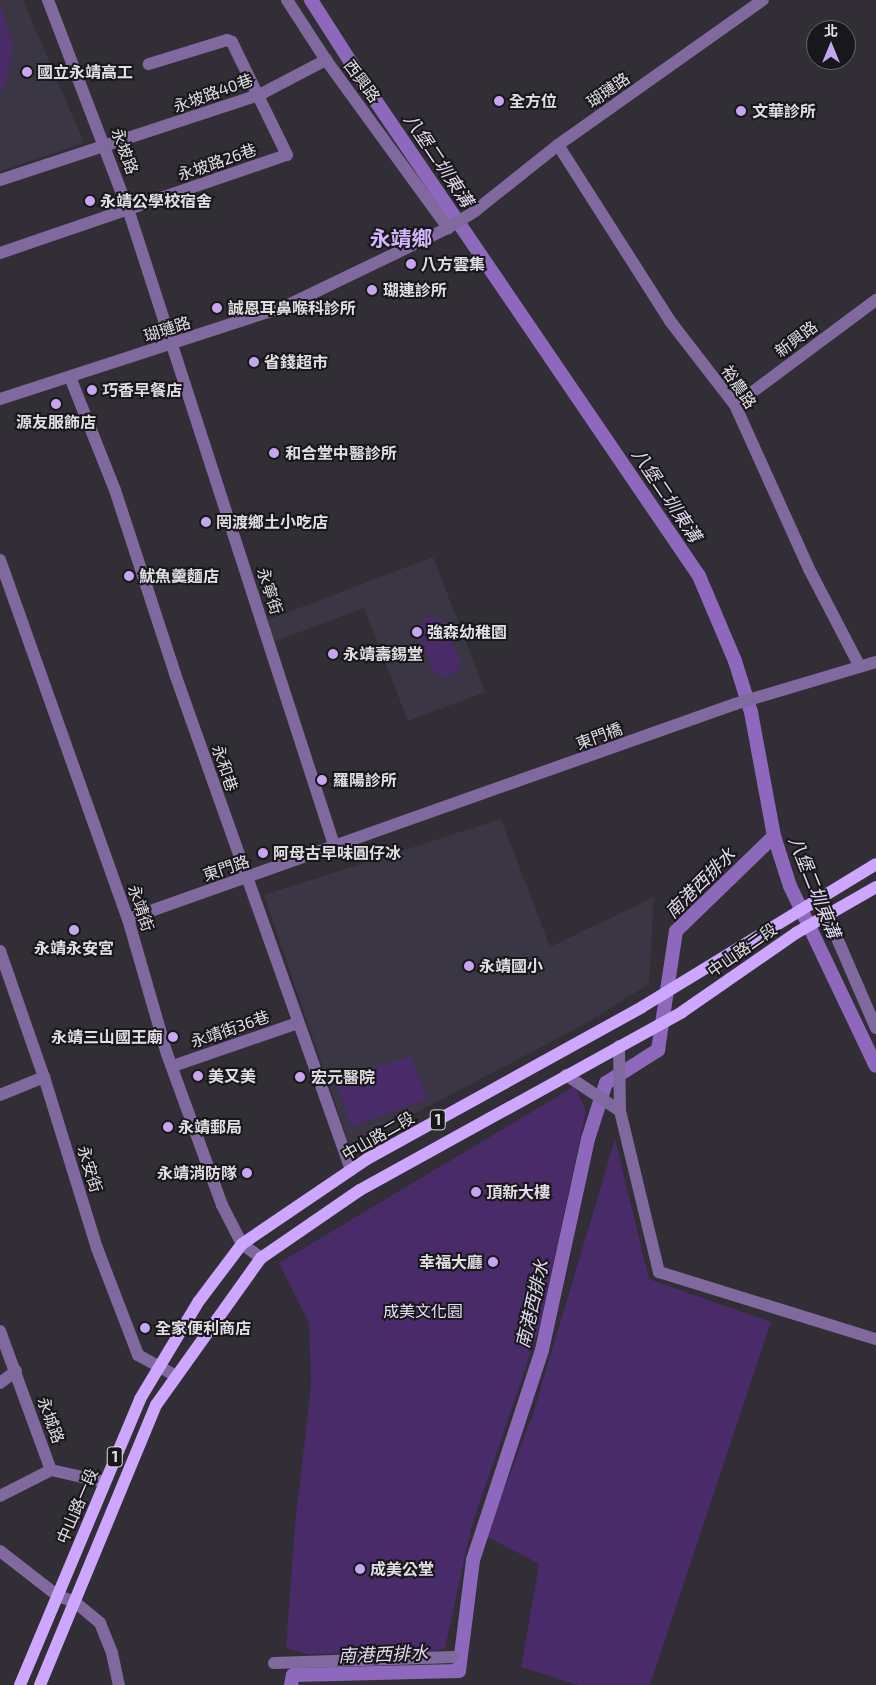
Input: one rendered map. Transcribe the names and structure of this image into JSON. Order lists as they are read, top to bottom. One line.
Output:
{"streets":{"main road":["中山路二段","1","中山路一段"],"street":["西興路","瑚璉路","永坡路40巷","永坡路","永坡路26巷","新興路","裕農路","永寧街","東門橋","永和巷","東門路","永靖街","永靖街36巷","永安街","永城路"]},"crossings":[["西興路","瑚璉路"],["西興路","永坡路40巷"],["瑚璉路","永坡路"],["瑚璉路","裕農路"],["瑚璉路","永寧街"],["瑚璉路","永和巷"],["永坡路40巷","永坡路"],["永坡路40巷","永坡路26巷"],["永坡路","永坡路26巷"],["永坡路","永寧街"],["新興路","裕農路"],["裕農路","東門橋"],["永寧街","東門橋"],["永寧街","東門路"],["東門橋","東門路"],["永和巷","東門路"],["永和巷","中山路二段"],["永和巷","永靖街36巷"],["東門路","永靖街"],["永靖街","中山路二段"],["永靖街","永靖街36巷"],["永靖街","1"],["永靖街","中山路一段"],["中山路二段","1"],["中山路二段","中山路一段"],["1","永安街"],["永安街","中山路一段"],["永城路","中山路一段"]],"districts":["永靖鄉"],"water":["八堡二圳東溝","南港西排水"],"parks":["成美文化園"],"places":["國立永靖高工","全方位","文華診所","永靖公學校宿舍","八方雲集","瑚連診所","誠恩耳鼻喉科診所","省錢超市","巧香早餐店","源友服飾店","和合堂中醫診所","罔渡鄉土小吃店","魷魚羹麵店","強森幼稚園","永靖壽錫堂","羅陽診所","阿母古早味圓仔冰","永靖永安宮","永靖國小","永靖三山國王廟","美又美","宏元醫院","永靖郵局","永靖消防隊","頂新大樓","幸福大廳","全家便利商店","成美公堂"],"north":"top"}
